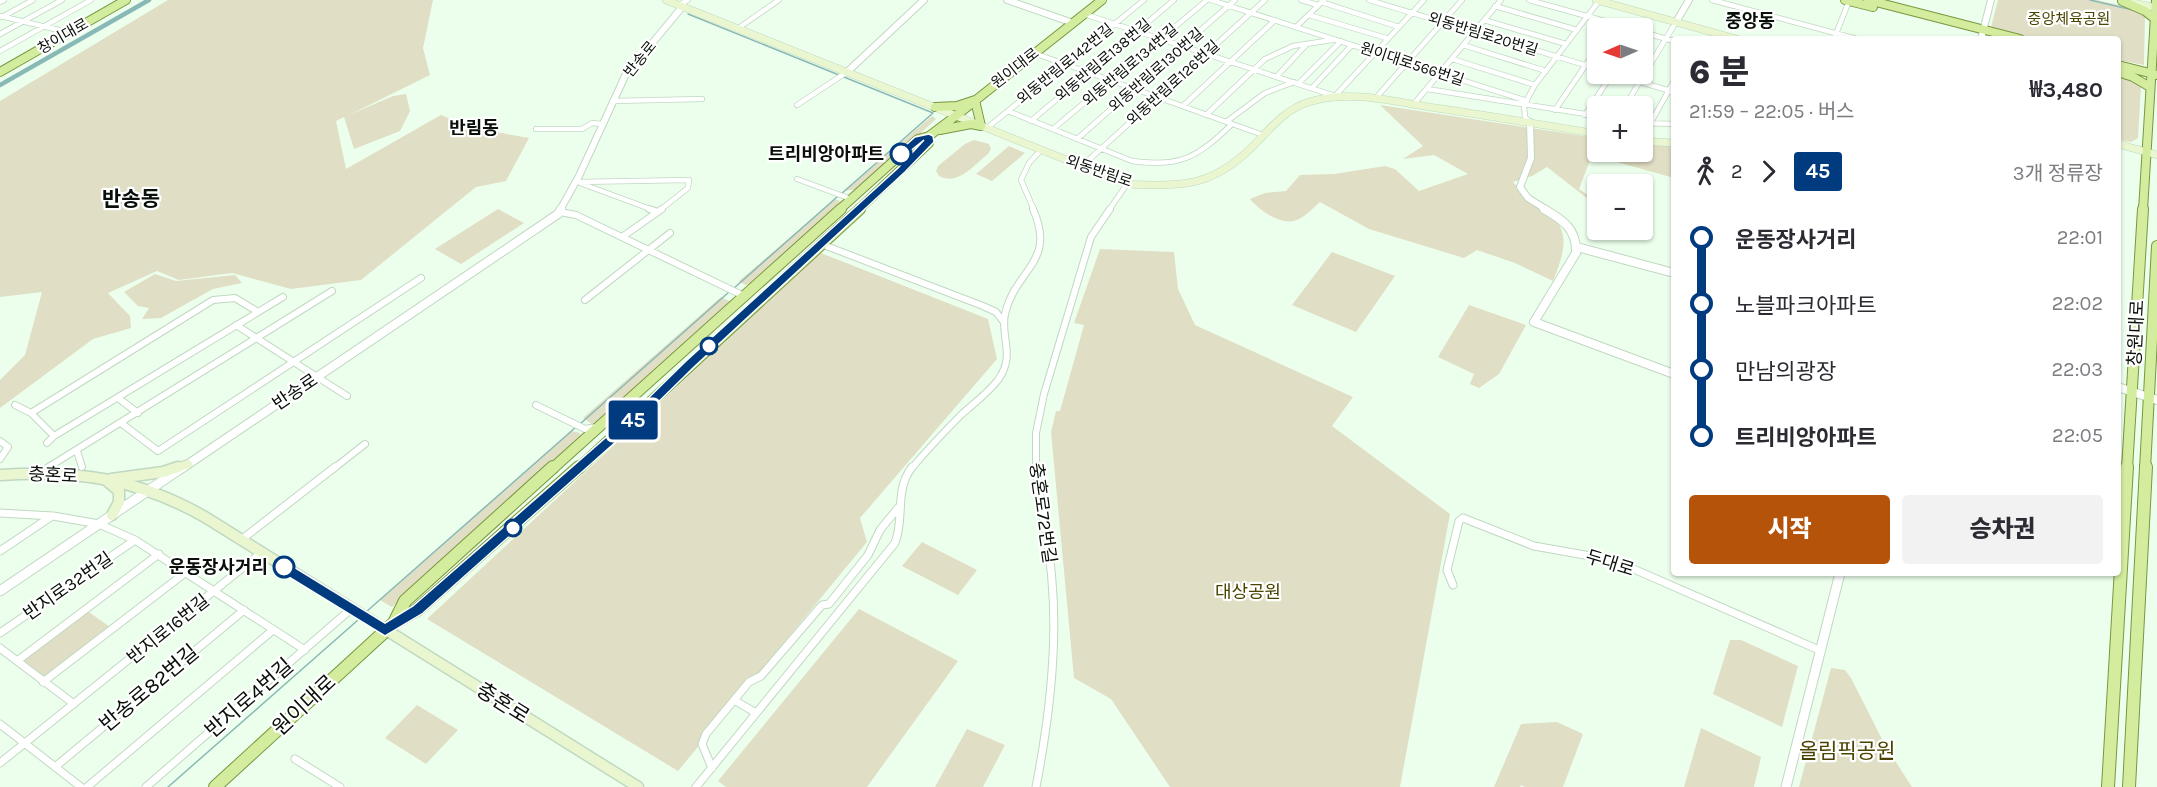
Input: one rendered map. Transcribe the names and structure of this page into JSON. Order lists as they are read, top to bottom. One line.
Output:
{"streets":{"main road":["창이대로","원이대로","외동반림로","창원대로","충혼로"],"street":["외동반림로20번길","반송로","외동반림로138번길","외동반림로142번길","원이대로566번길","외동반림로134번길","외동반림로130번길","외동반림로126번길","충혼로72번길","두대로","반지로32번길","반지로16번길","반송로82번길","반지로4번길"]},"crossings":[["반송로","외동반림로"],["반송로","충혼로"],["외동반림로142번길","외동반림로"],["원이대로566번길","외동반림로130번길"],["원이대로566번길","외동반림로126번길"],["원이대로","외동반림로"],["원이대로","충혼로"],["외동반림로126번길","외동반림로"],["외동반림로","충혼로72번길"],["충혼로","반지로16번길"],["충혼로","반지로4번길"]],"districts":["중앙동","반림동","반송동"],"parks":["중앙체육공원","대상공원","올림픽공원"],"places":["트리비앙아파트","운동장사거리"],"lines":["bus line 45"],"north":"left","page":{"on_map":"45","map_buttons":["+","−"],"heading":["6 분","21:59 – 22:05 · 버스","₩3,480"],"legs":["2","45","3개 정류장"],"list":[{"name":"운동장사거리","value":"22:01"},{"name":"노블파크아파트","value":"22:02"},{"name":"만남의광장","value":"22:03"},{"name":"트리비앙아파트","value":"22:05"}],"buttons":["시작","승차권"]}}
